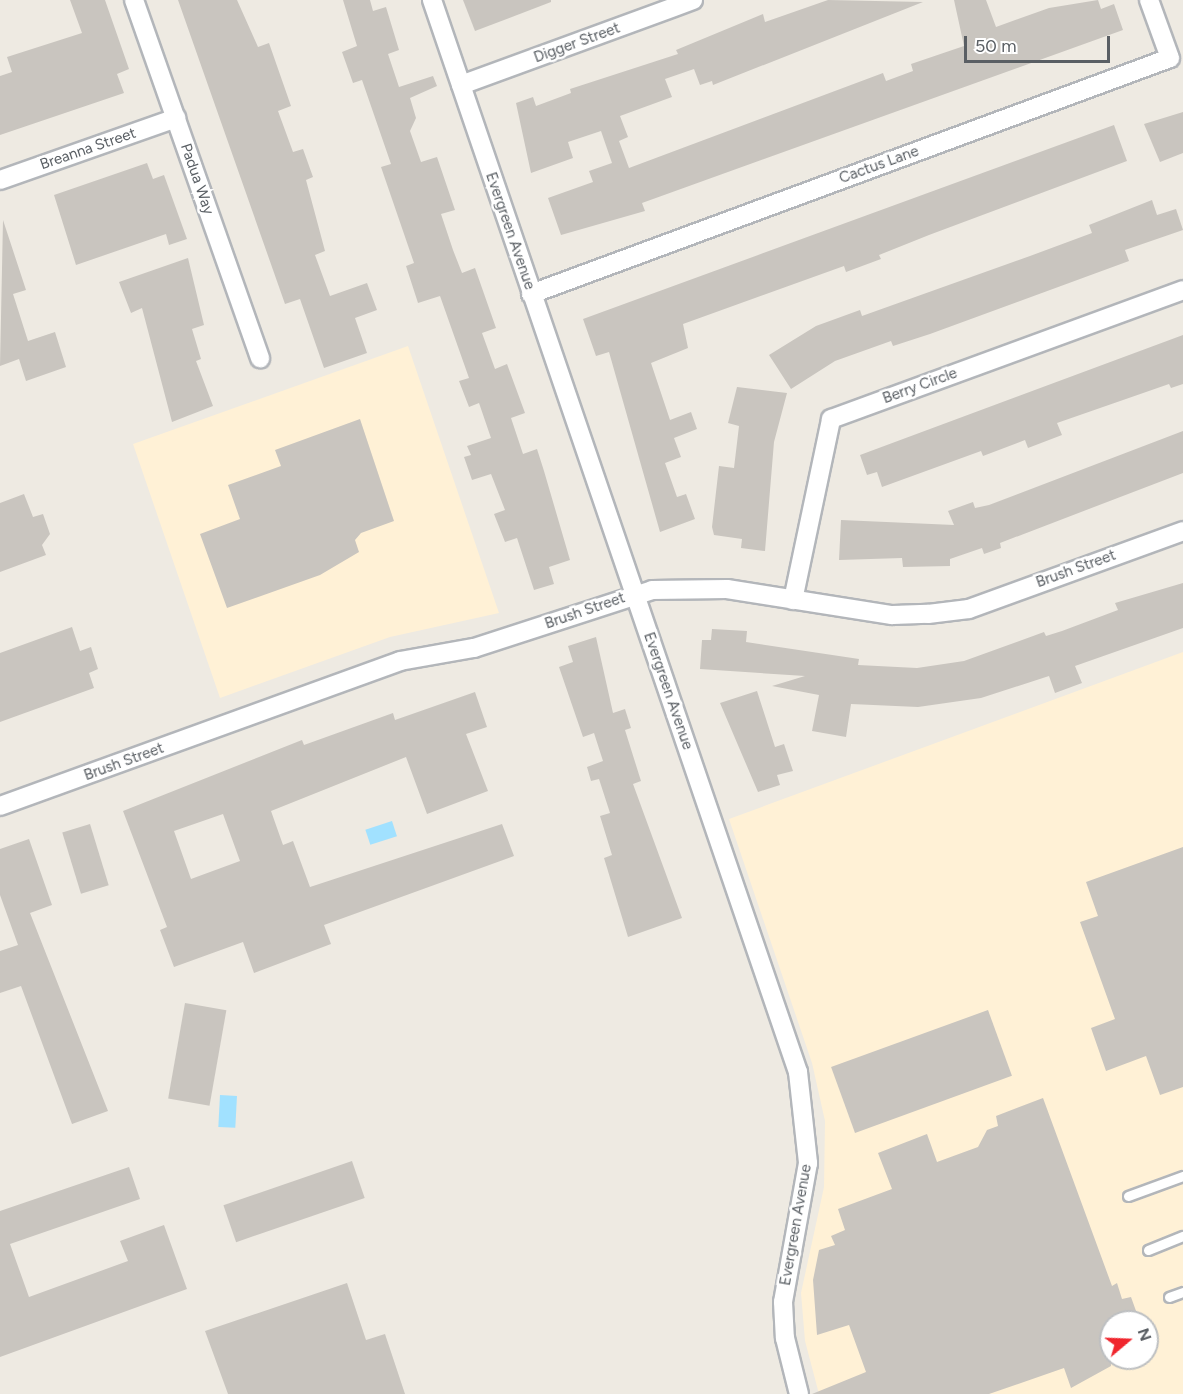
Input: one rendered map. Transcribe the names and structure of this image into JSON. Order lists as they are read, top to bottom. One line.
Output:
{"streets":{"street":["Digger Street","Breanna Street","Cactus Lane","Padua Way","Evergreen Avenue","Berry Circle","Brush Street"]},"crossings":[["Digger Street","Evergreen Avenue"],["Breanna Street","Padua Way"],["Cactus Lane","Evergreen Avenue"],["Evergreen Avenue","Brush Street"],["Berry Circle","Brush Street"]],"scale_bar":"50 m","north":"right"}
